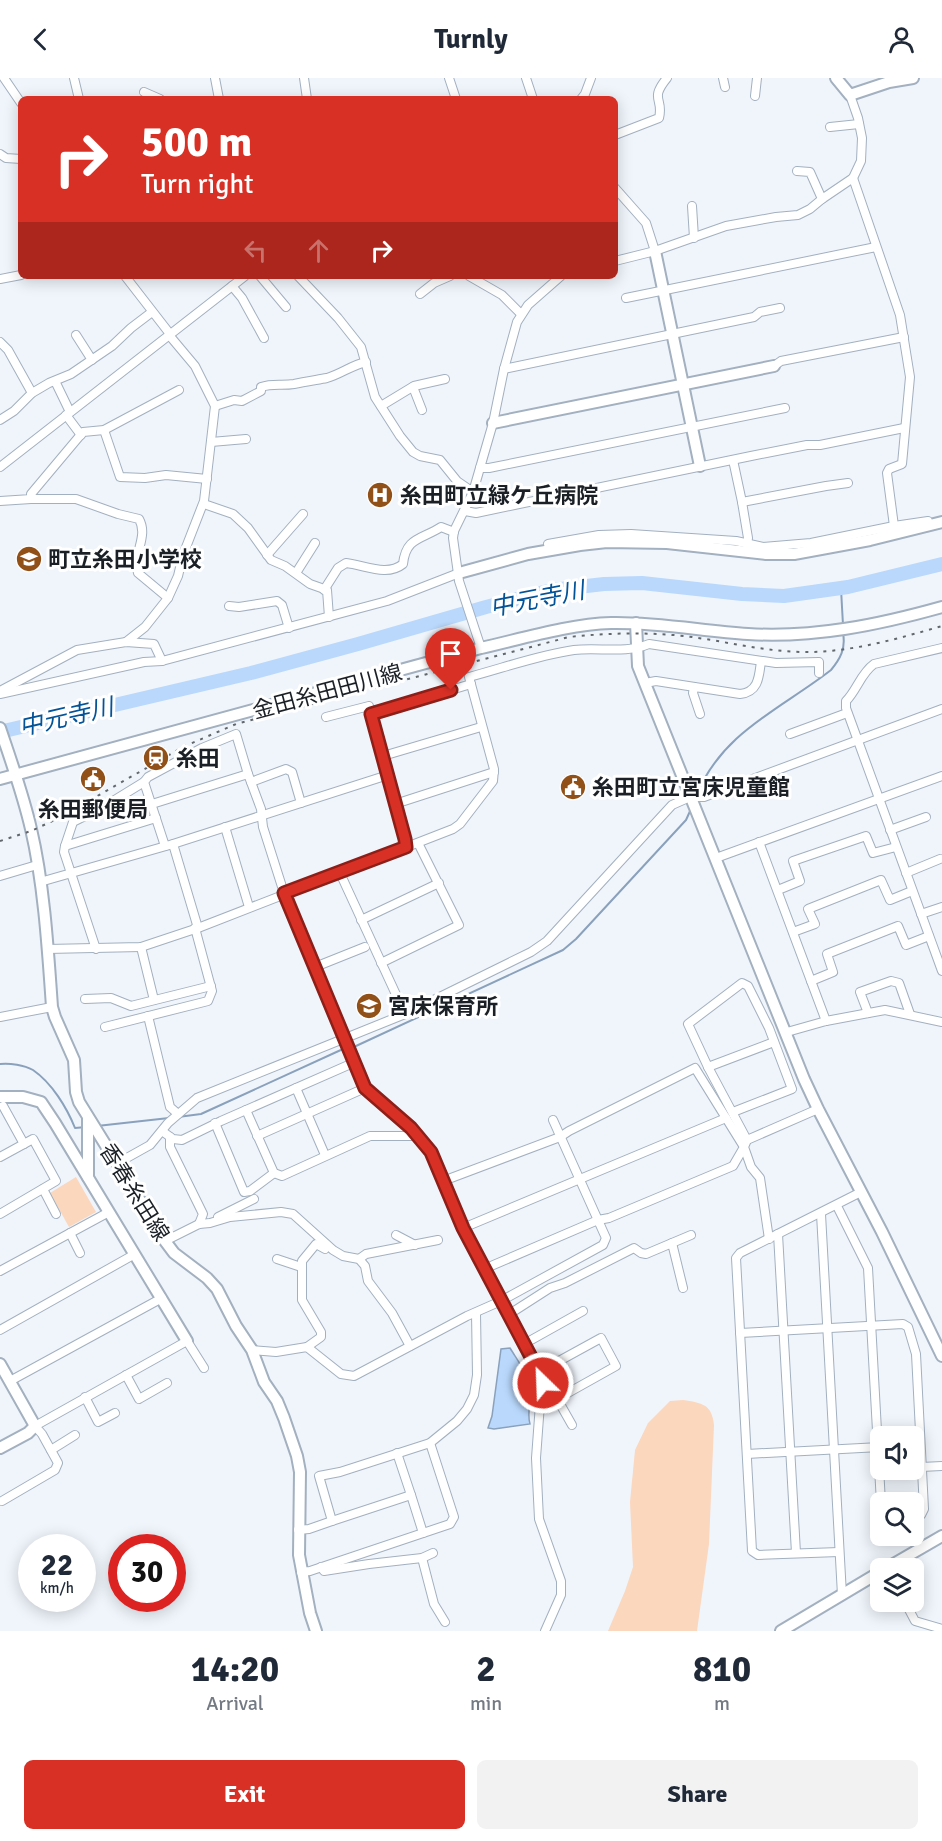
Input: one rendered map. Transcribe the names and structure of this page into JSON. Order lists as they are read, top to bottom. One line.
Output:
{"streets":{"street":["金田糸田田川線","香春糸田線"]},"crossings":[["金田糸田田川線","香春糸田線"]],"water":["中元寺川"],"places":{"hospital":["糸田町立緑ケ丘病院"],"school or university":["町立糸田小学校","宮床保育所"],"station":["糸田"],"public building":["糸田郵便局","糸田町立宮床児童館"]},"page":{"header":"Turnly","turn":["500 m","Turn right"],"speed":"22 km/h","limit":"30","eta":["14:20","Arrival","2","min","810","m"],"buttons":["Exit","Share"]}}
